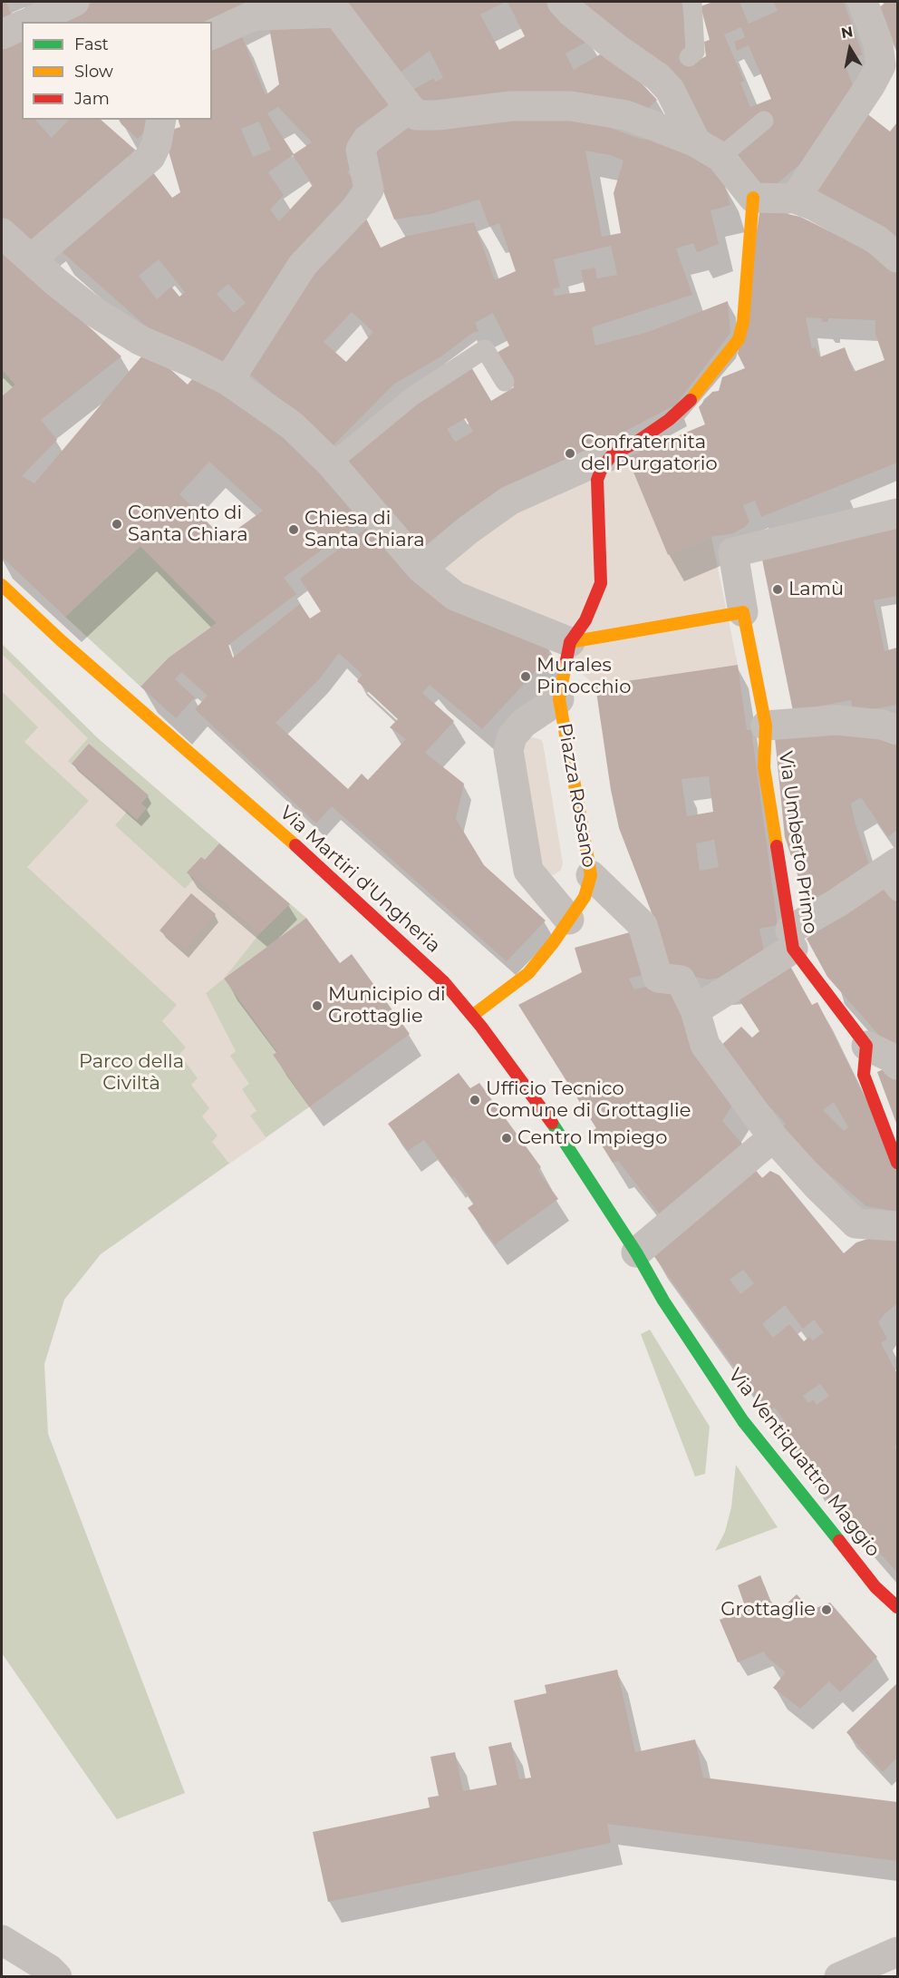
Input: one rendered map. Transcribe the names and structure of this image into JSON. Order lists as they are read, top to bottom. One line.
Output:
{"streets":{"street":["Piazza Rossano","Via Umberto Primo","Via Martiri d'Ungheria","Via Ventiquattro Maggio"]},"crossings":[["Piazza Rossano","Via Martiri d'Ungheria"],["Via Martiri d'Ungheria","Via Ventiquattro Maggio"]],"parks":["Parco della Civiltà"],"places":["Confraternita del Purgatorio","Convento di Santa Chiara","Chiesa di Santa Chiara","Lamù","Murales Pinocchio","Municipio di Grottaglie","Ufficio Tecnico Comune di Grottaglie","Centro Impiego","Grottaglie"],"legend":["Fast","Slow","Jam"],"north":"top"}
